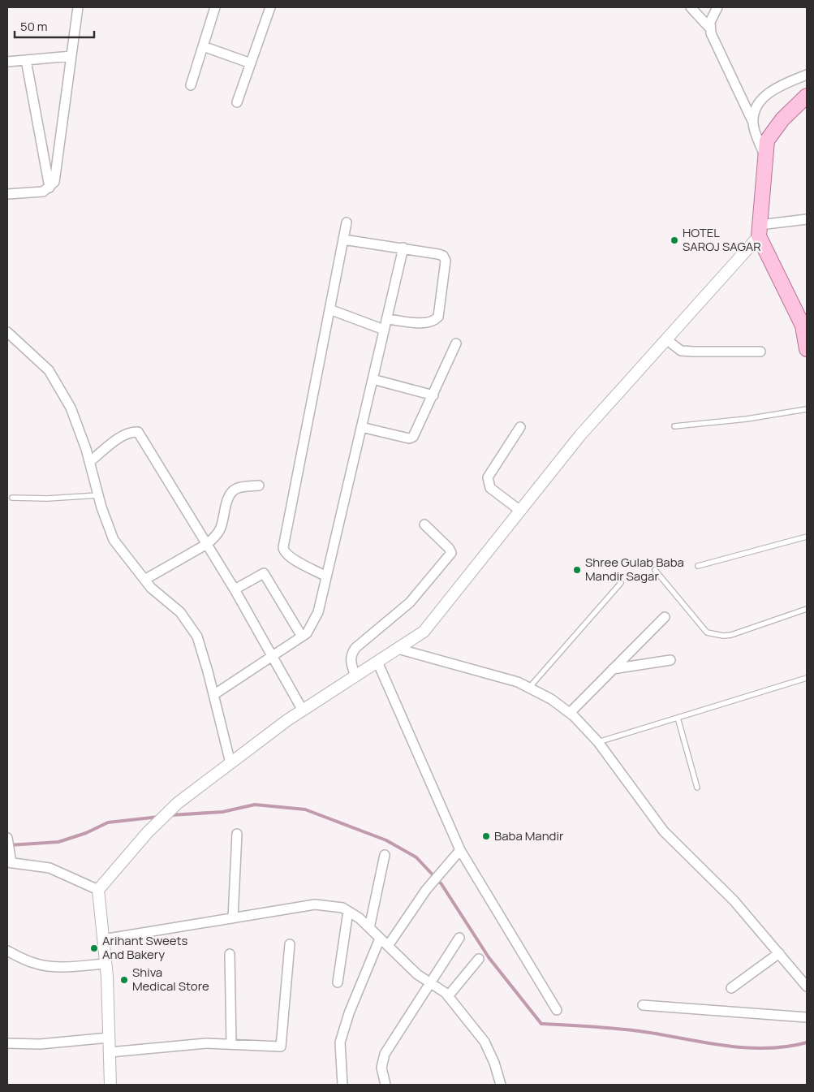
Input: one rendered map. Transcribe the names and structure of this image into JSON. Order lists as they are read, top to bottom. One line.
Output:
{"places":["HOTEL SAROJ SAGAR","Shree Gulab Baba Mandir Sagar","Baba Mandir","Arihant Sweets And Bakery","Shiva Medical Store"],"scale_bar":"50 m"}
